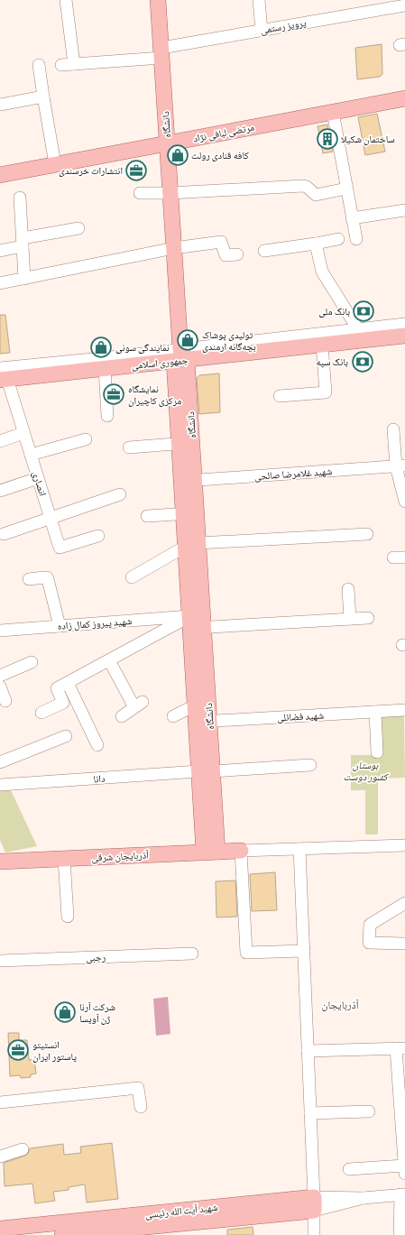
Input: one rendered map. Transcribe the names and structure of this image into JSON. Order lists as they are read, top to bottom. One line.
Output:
{"streets":{"main road":["دانشگاه","مرتضی لبافی نژاد","جمهوری اسلامی","آذربایجان شرقی","شهید آیت الله رئیسی"],"street":["پرویز رستمی","شهید غلامرضا صالحی","انصاری","شهید پیروز کمال زاده","شهید فضائلی","دانا","رجبی"]},"crossings":[["پرویز رستمی","دانشگاه"],["دانشگاه","مرتضی لبافی نژاد"],["دانشگاه","جمهوری اسلامی"],["دانشگاه","شهید غلامرضا صالحی"],["دانشگاه","شهید پیروز کمال زاده"],["دانشگاه","شهید فضائلی"],["دانشگاه","دانا"],["دانشگاه","آذربایجان شرقی"],["جمهوری اسلامی","انصاری"]],"districts":["آذربایجان"],"parks":["بوستان کشور دوست"],"places":{"building":["ساختمان شکیلا"],"shop":["کافه قنادی رولت","تولیدی پوشاک بچه‌گانه ارمندی","نمایندگی سونی","شرکت آرنا ژن آویسا"],"office":["انتشارات خرسندی","نمایشگاه مرکزی کاچیران","انستیتو پاستور ایران"],"bank":["بانک ملی","بانک سپه"]}}
